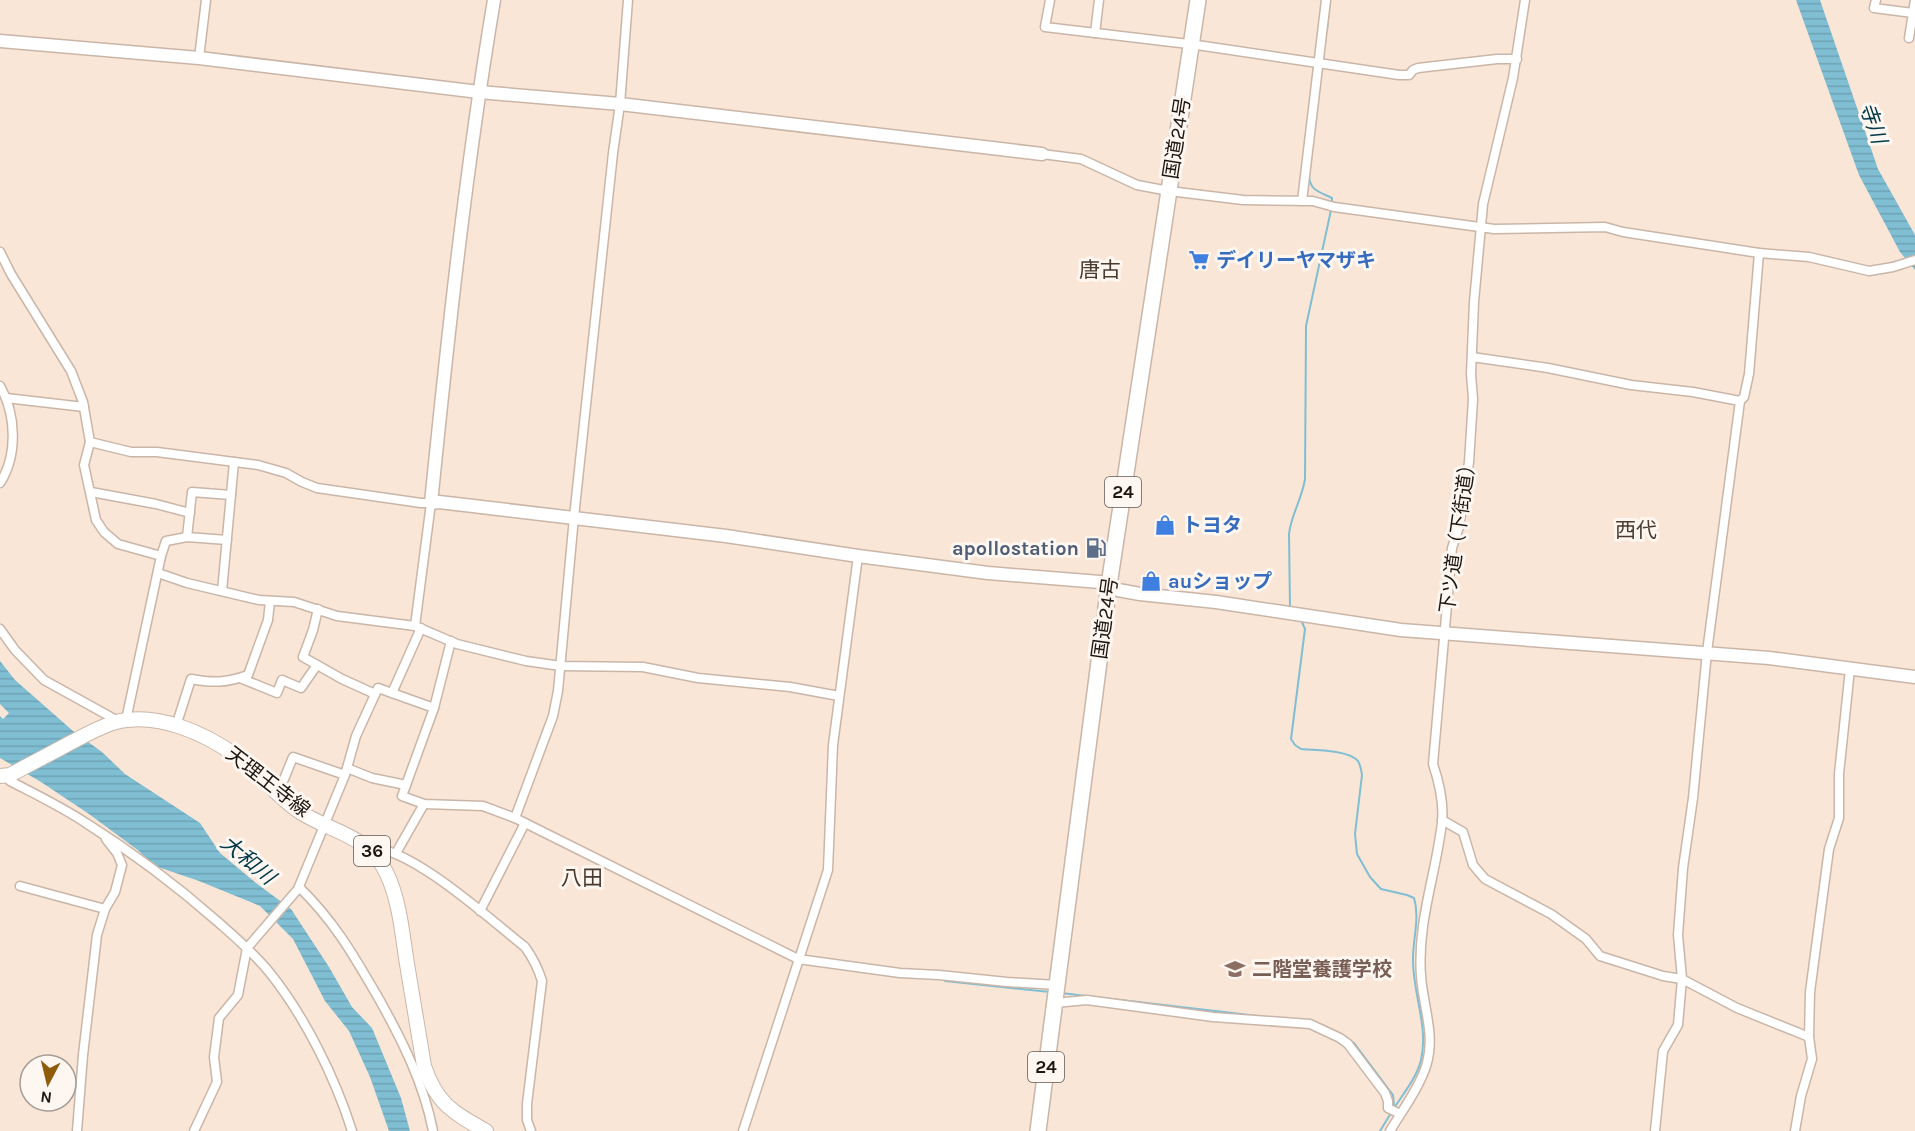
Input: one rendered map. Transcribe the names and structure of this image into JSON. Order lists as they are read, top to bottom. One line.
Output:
{"streets":{"highway":["国道24号","24"],"main road":["天理王寺線","36"],"street":["下ツ道（下街道）"]},"districts":["唐古","西代","八田"],"water":["寺川","大和川"],"places":{"supermarket":["デイリーヤマザキ"],"shop":["トヨタ","auショップ"],"fuel station":["apollostation"],"school or university":["二階堂養護学校"]},"north":"bottom"}
